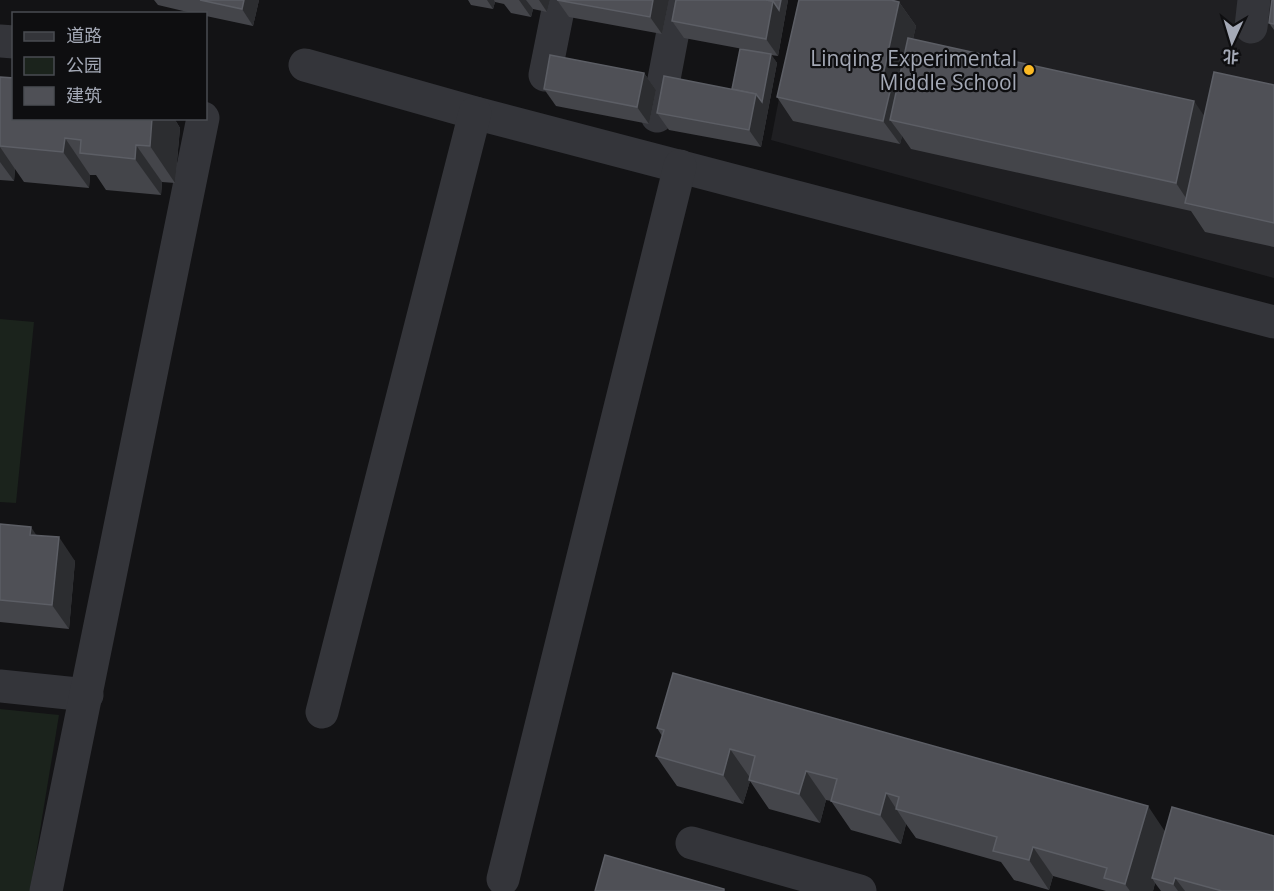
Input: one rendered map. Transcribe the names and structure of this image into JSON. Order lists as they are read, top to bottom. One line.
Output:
{"places":["Linqing Experimental Middle School"],"legend":["道路","公园","建筑"],"north":"bottom"}
